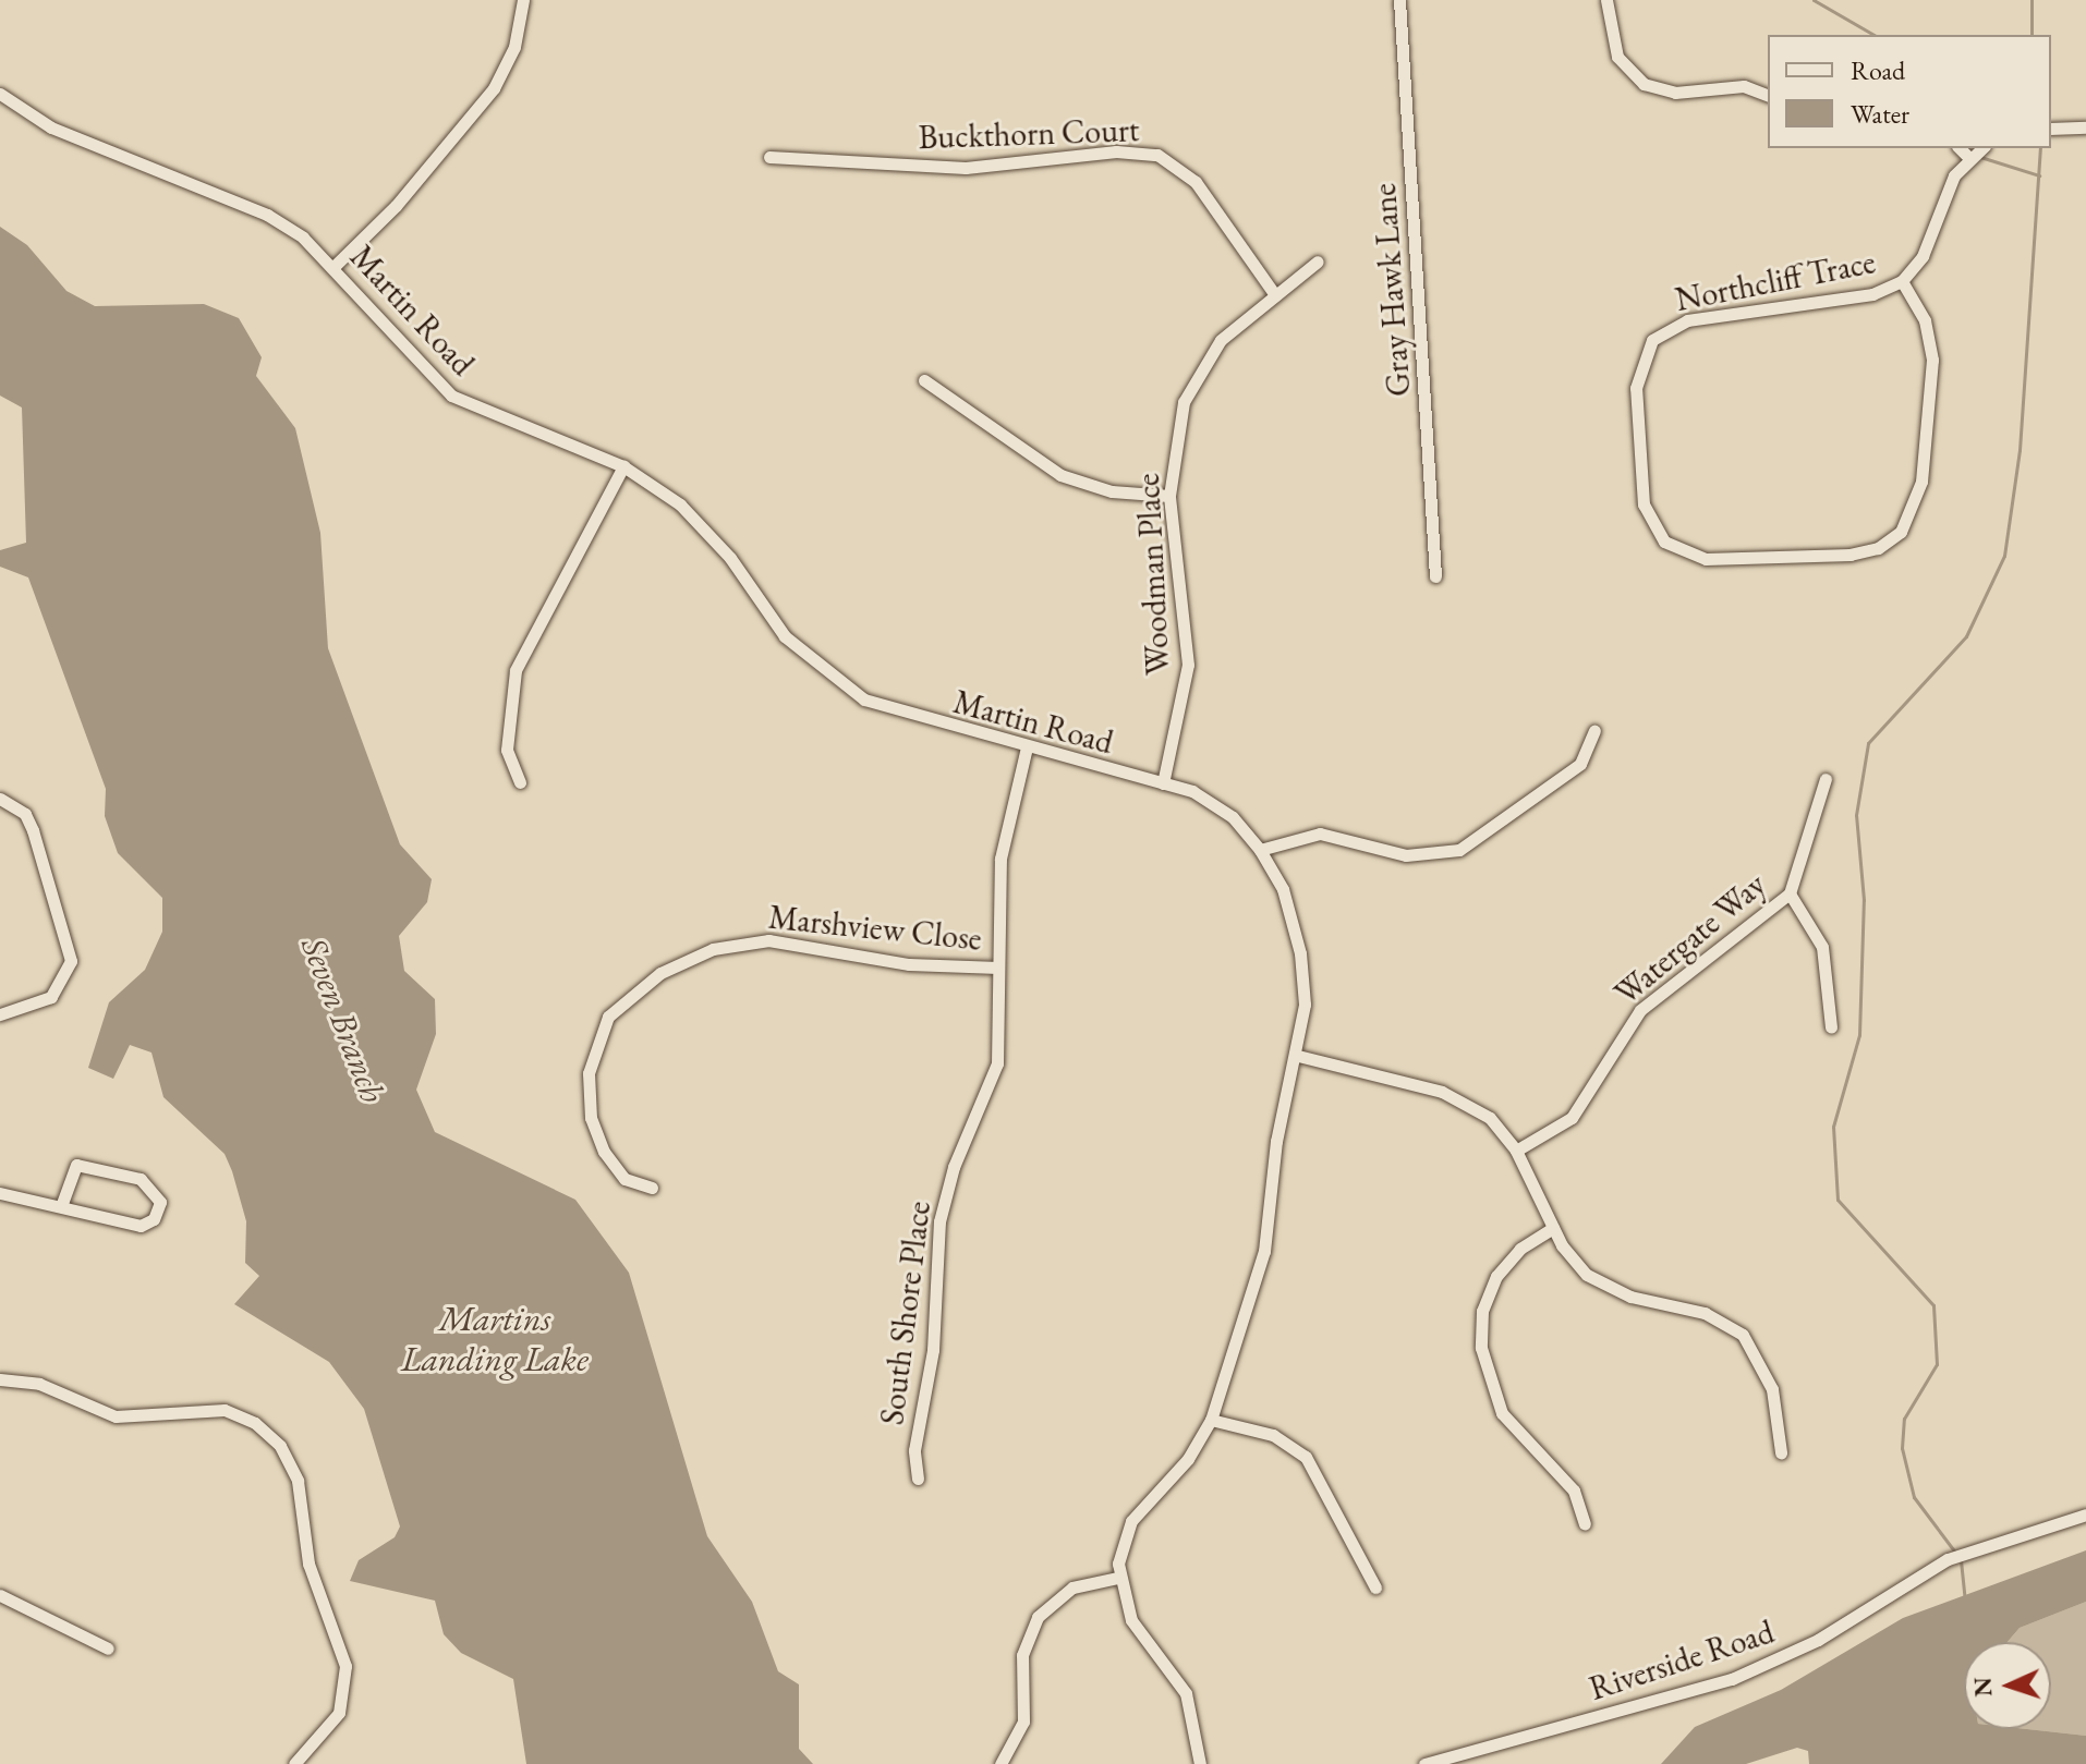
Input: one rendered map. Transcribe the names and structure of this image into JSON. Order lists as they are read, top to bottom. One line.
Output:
{"streets":{"street":["Buckthorn Court","Northcliff Trace","Gray Hawk Lane","Martin Road","Woodman Place","Marshview Close","Watergate Way","South Shore Place","Riverside Road"]},"crossings":[["Buckthorn Court","Woodman Place"],["Martin Road","Woodman Place"],["Martin Road","South Shore Place"],["Marshview Close","South Shore Place"]],"water":["Seven Branch","Martins Landing Lake"],"legend":["Road","Water"],"north":"left"}
